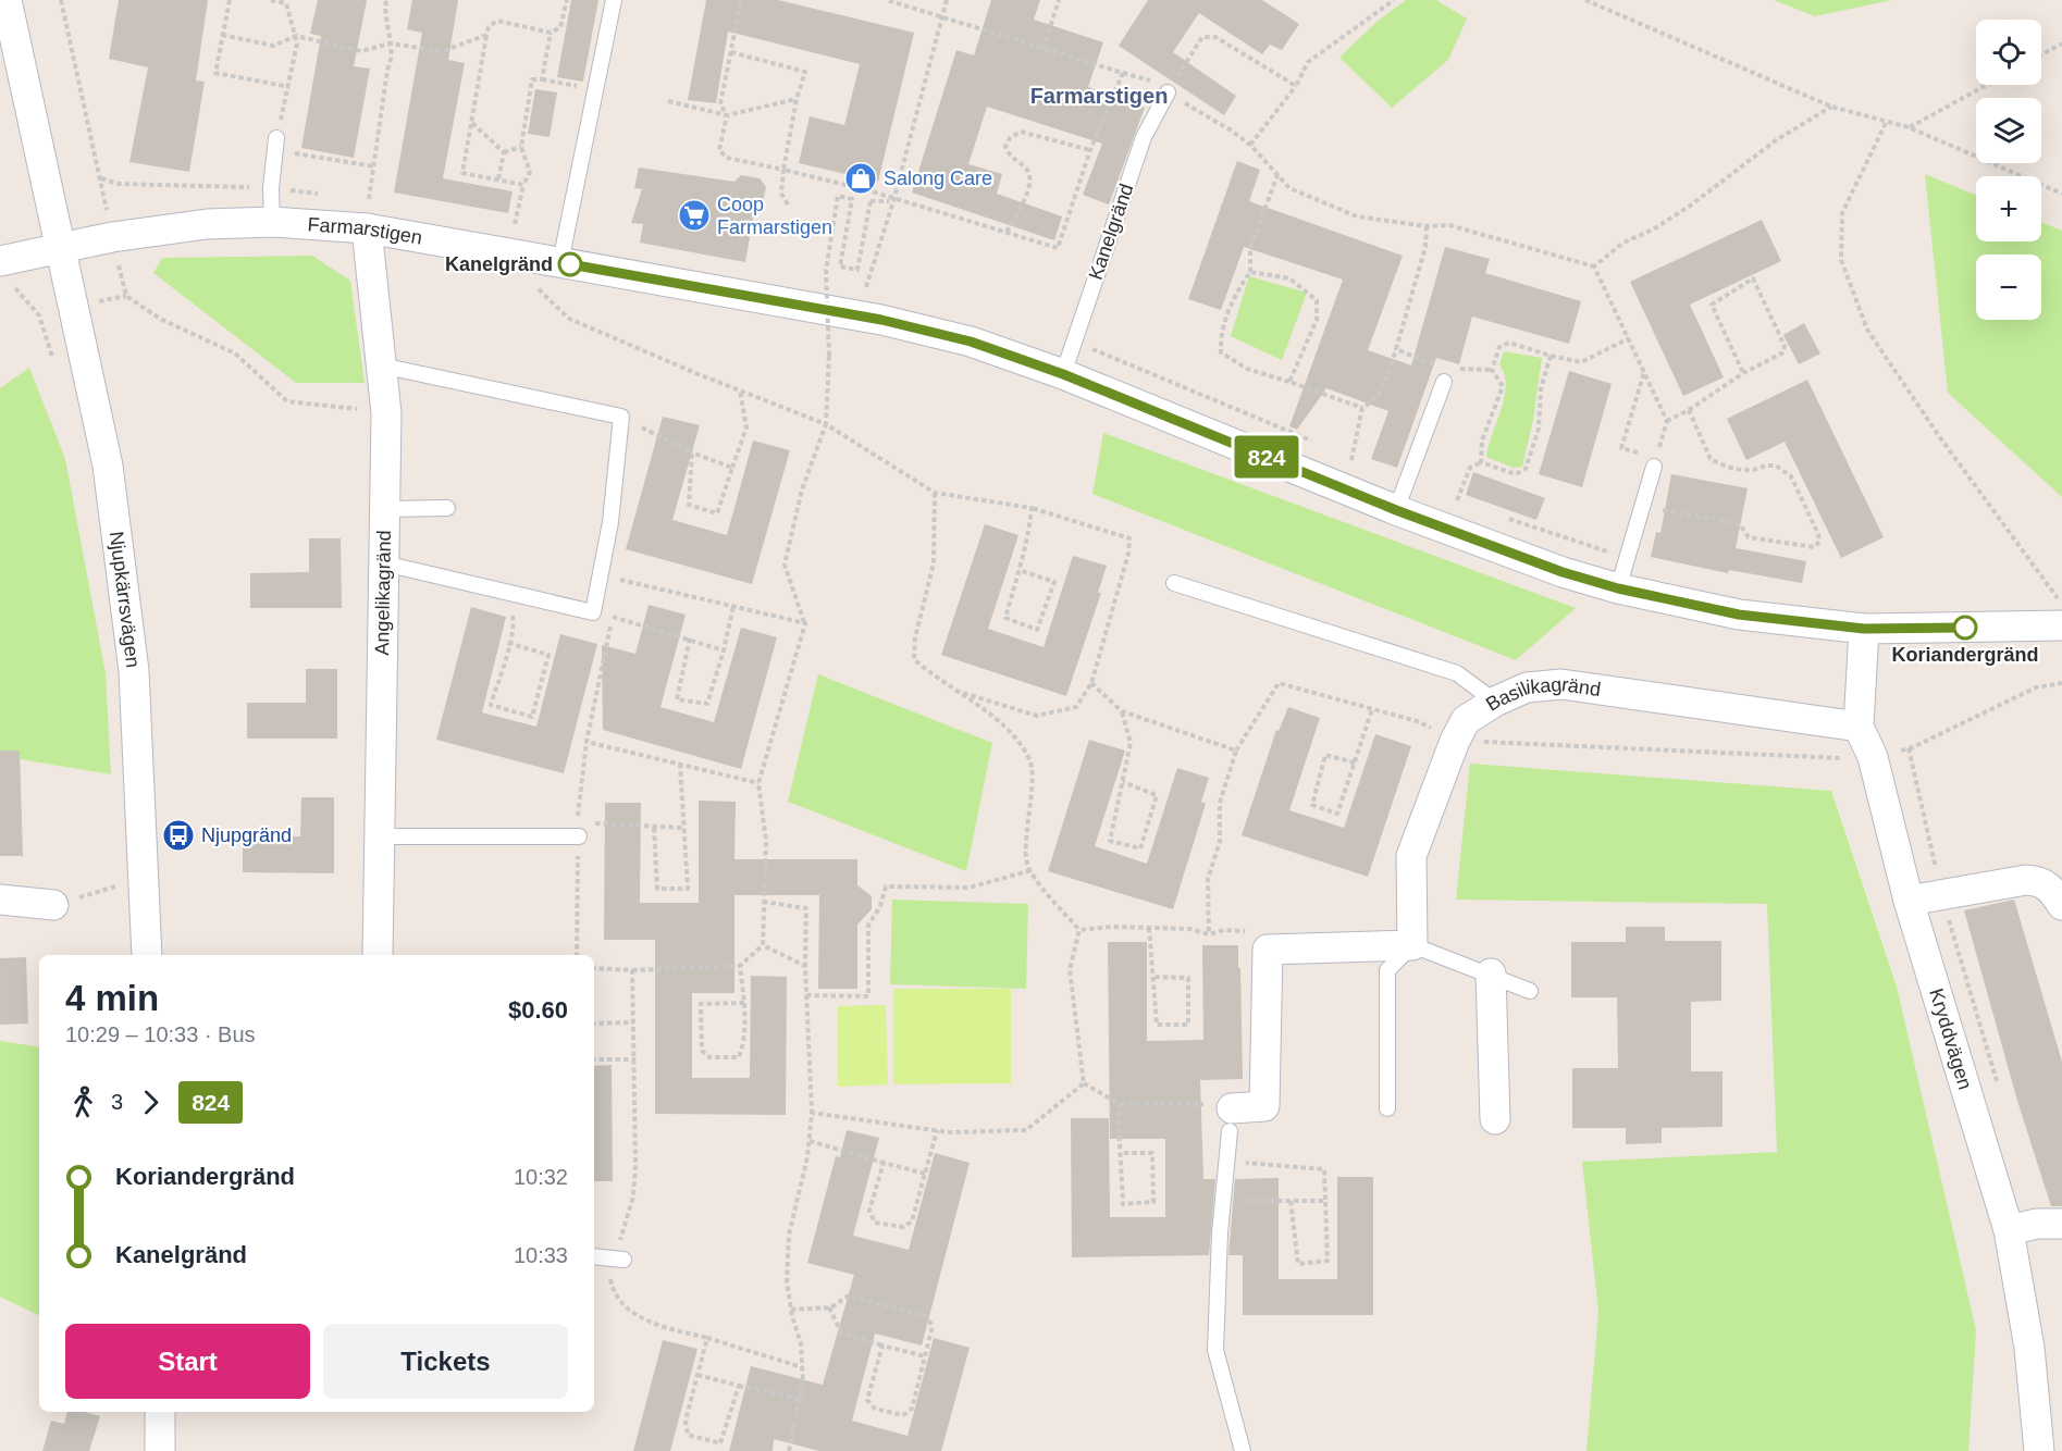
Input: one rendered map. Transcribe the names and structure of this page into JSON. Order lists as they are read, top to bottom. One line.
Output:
{"streets":{"street":["Farmarstigen","Angelikagränd","Njupkärrsvägen","Basilikagränd","Kryddvägen"],"lane":["Kanelgränd"]},"crossings":[["Farmarstigen","Kanelgränd"],["Farmarstigen","Angelikagränd"],["Farmarstigen","Njupkärrsvägen"],["Farmarstigen","Kryddvägen"],["Basilikagränd","Kryddvägen"]],"districts":["Farmarstigen"],"places":{"shop":["Salong Care"],"supermarket":["Coop Farmarstigen"],"other":["Kanelgränd","Koriandergränd"],"bus stop":["Njupgränd"]},"lines":["bus line 824"],"page":{"on_map":"824","map_buttons":["+","−"],"heading":["4 min","10:29 – 10:33 · Bus","$0.60"],"legs":["3","824"],"list":[{"name":"Koriandergränd","value":"10:32"},{"name":"Kanelgränd","value":"10:33"}],"buttons":["Start","Tickets"]}}
